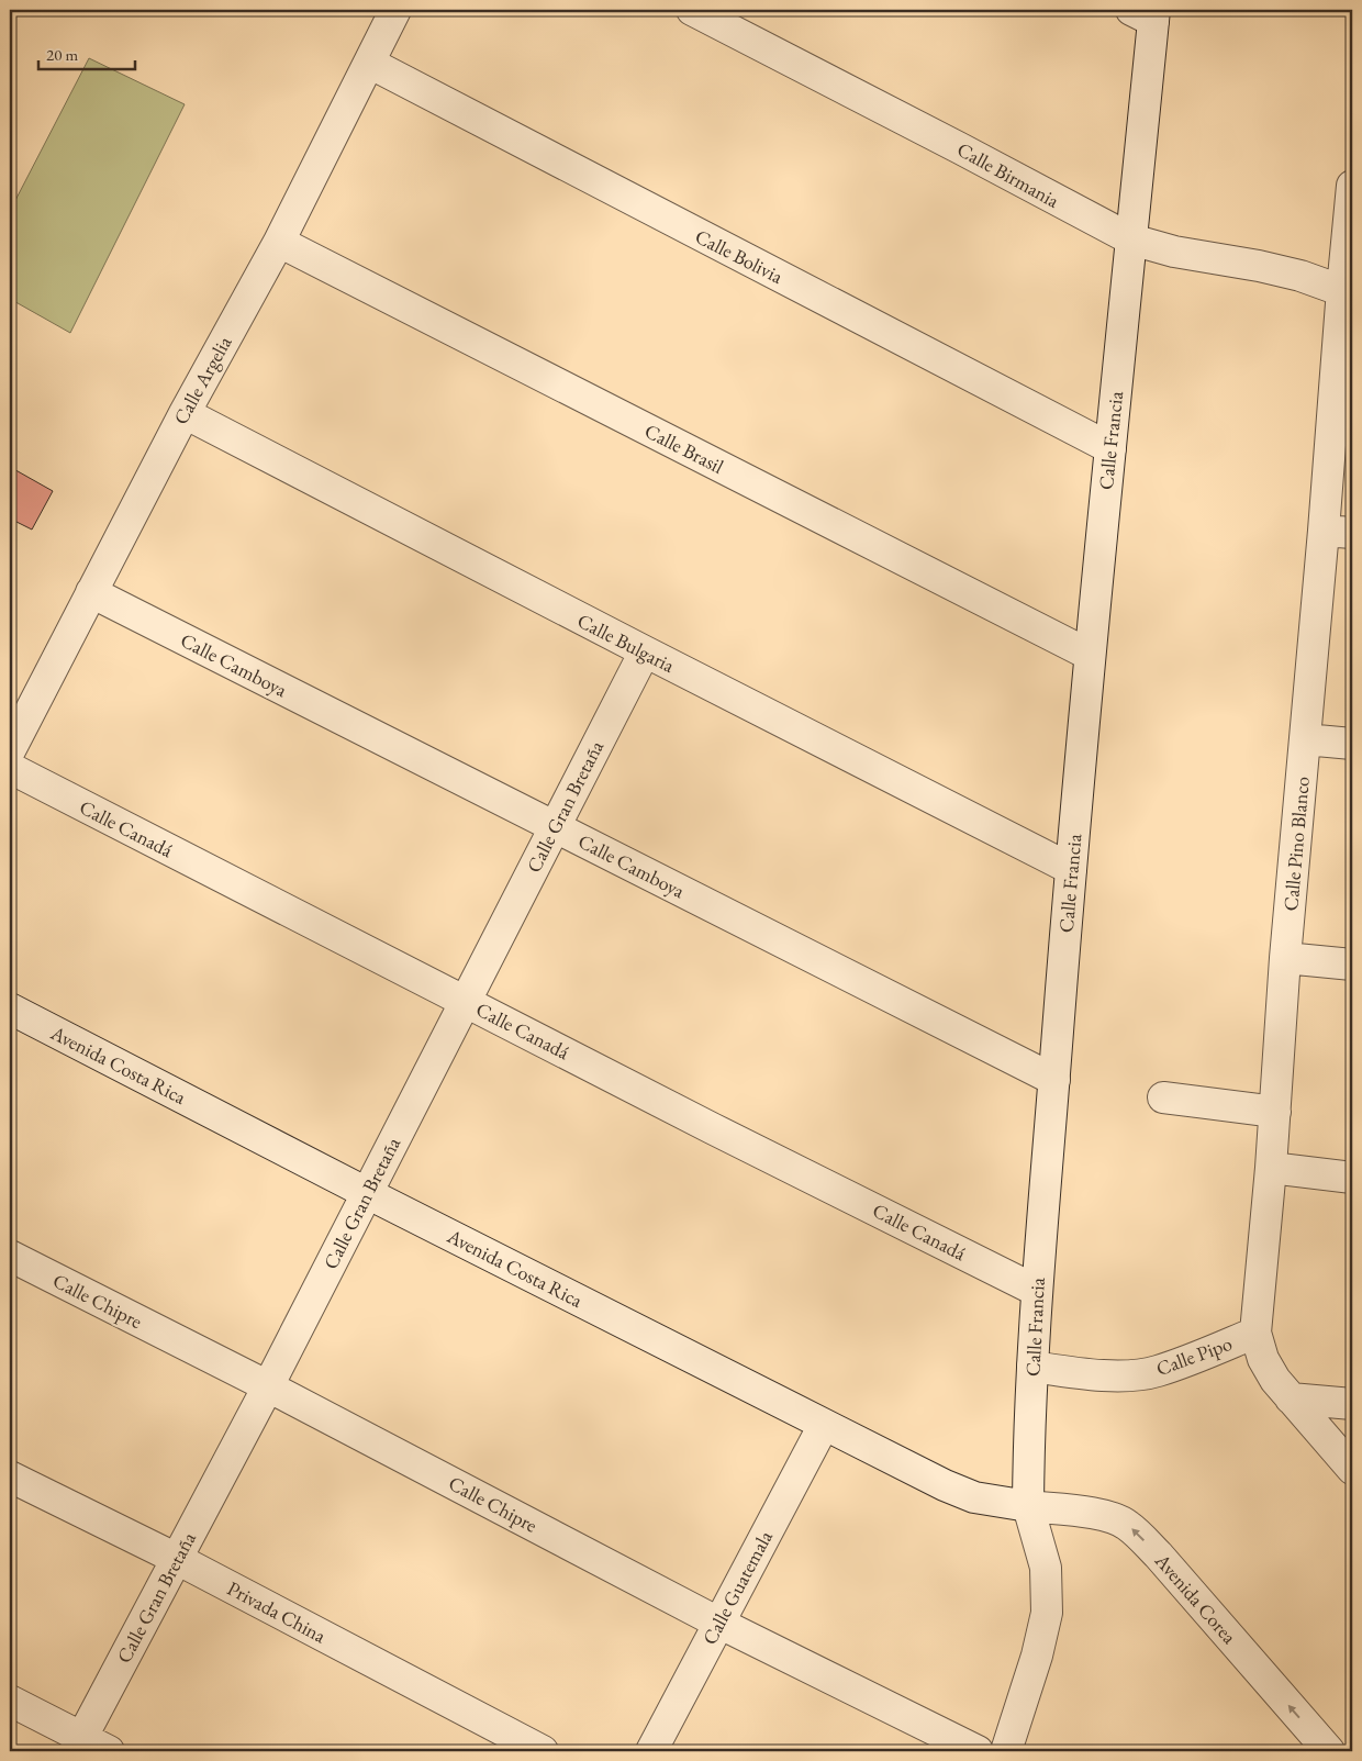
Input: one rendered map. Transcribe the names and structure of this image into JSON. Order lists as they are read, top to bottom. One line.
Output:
{"streets":{"street":["Calle Birmania","Calle Bolivia","Calle Argelia","Calle Francia","Calle Brasil","Calle Bulgaria","Calle Camboya","Calle Gran Bretaña","Calle Canadá","Calle Pino Blanco","Avenida Costa Rica","Calle Chipre","Calle Pipo","Calle Guatemala","Avenida Corea","Privada China"]},"crossings":[["Calle Birmania","Calle Francia"],["Calle Birmania","Calle Pino Blanco"],["Calle Bolivia","Calle Argelia"],["Calle Bolivia","Calle Francia"],["Calle Argelia","Calle Brasil"],["Calle Argelia","Calle Bulgaria"],["Calle Argelia","Calle Camboya"],["Calle Francia","Calle Brasil"],["Calle Francia","Calle Bulgaria"],["Calle Francia","Calle Camboya"],["Calle Francia","Calle Canadá"],["Calle Francia","Avenida Costa Rica"],["Calle Francia","Calle Pipo"],["Calle Francia","Avenida Corea"],["Calle Bulgaria","Calle Gran Bretaña"],["Calle Camboya","Calle Gran Bretaña"],["Calle Gran Bretaña","Calle Canadá"],["Calle Gran Bretaña","Avenida Costa Rica"],["Calle Gran Bretaña","Calle Chipre"],["Calle Gran Bretaña","Privada China"],["Calle Pino Blanco","Calle Pipo"],["Avenida Costa Rica","Calle Guatemala"],["Avenida Costa Rica","Avenida Corea"],["Calle Chipre","Calle Guatemala"]],"one_way":["Avenida Corea"],"scale_bar":"20 m"}
